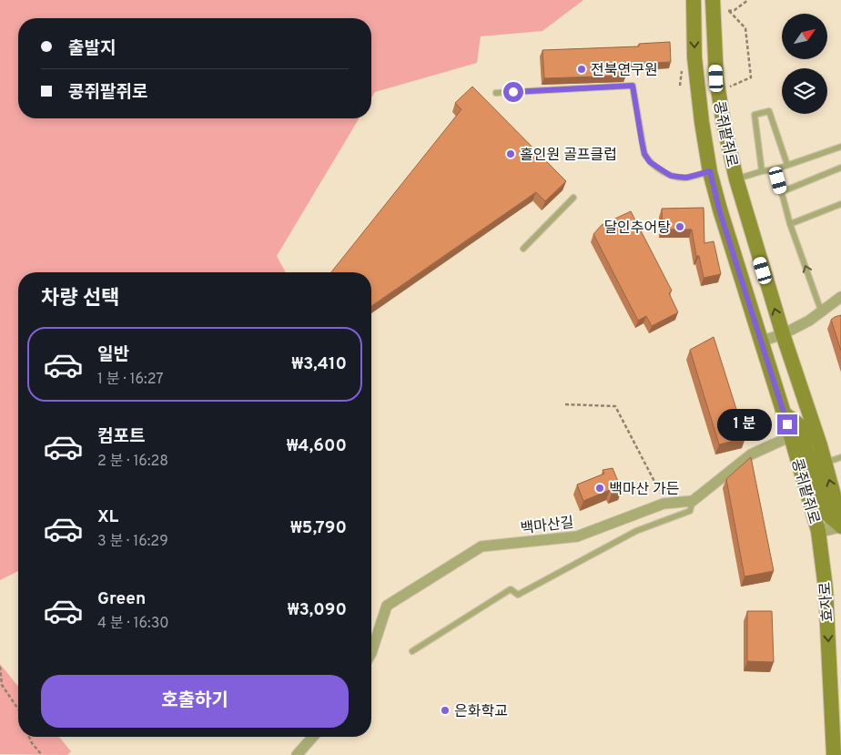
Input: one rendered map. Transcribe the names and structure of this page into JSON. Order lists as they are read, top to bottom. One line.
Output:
{"streets":{"main road":["콩쥐팥쥐로","효자로"],"street":["백마산길"]},"crossings":[["콩쥐팥쥐로","효자로"]],"one_way":["효자로"],"places":["전북연구원","홀인원 골프클럽","달인추어탕","백마산 가든","은화학교"],"north":"top right","page":{"banner":["출발지","콩쥐팥쥐로"],"heading":"차량 선택","list":[{"name":"일반","note":"1 분 · 16:27","value":"₩3,410"},{"name":"컴포트","note":"2 분 · 16:28","value":"₩4,600"},{"name":"XL","note":"3 분 · 16:29","value":"₩5,790"},{"name":"Green","note":"4 분 · 16:30","value":"₩3,090"}],"bubble":"1 분","buttons":"호출하기"}}
